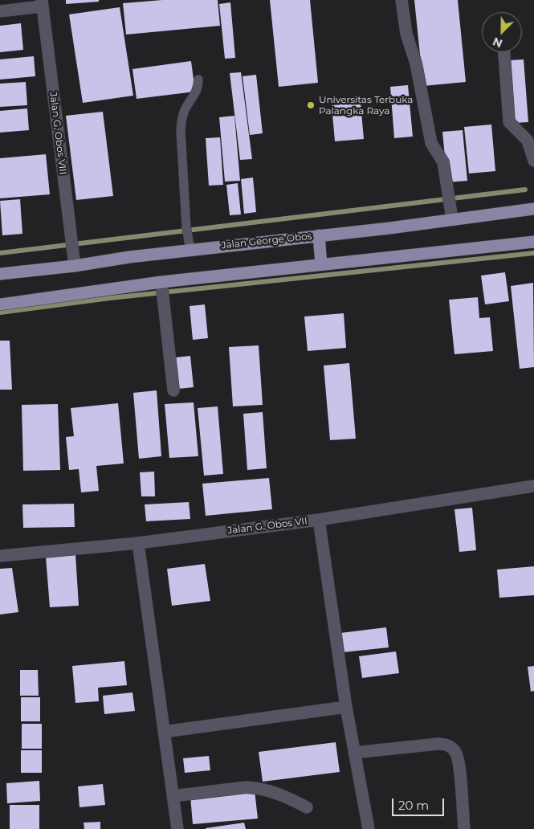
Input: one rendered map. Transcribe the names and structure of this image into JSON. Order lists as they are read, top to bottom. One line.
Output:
{"streets":{"main road":["Jalan George Obos"],"street":["Jalan G. Obos VIII","Jalan G. Obos VII"]},"crossings":[["Jalan G. Obos VIII","Jalan George Obos"]],"places":["Universitas Terbuka Palangka Raya"],"scale_bar":"20 m","north":"bottom left"}
